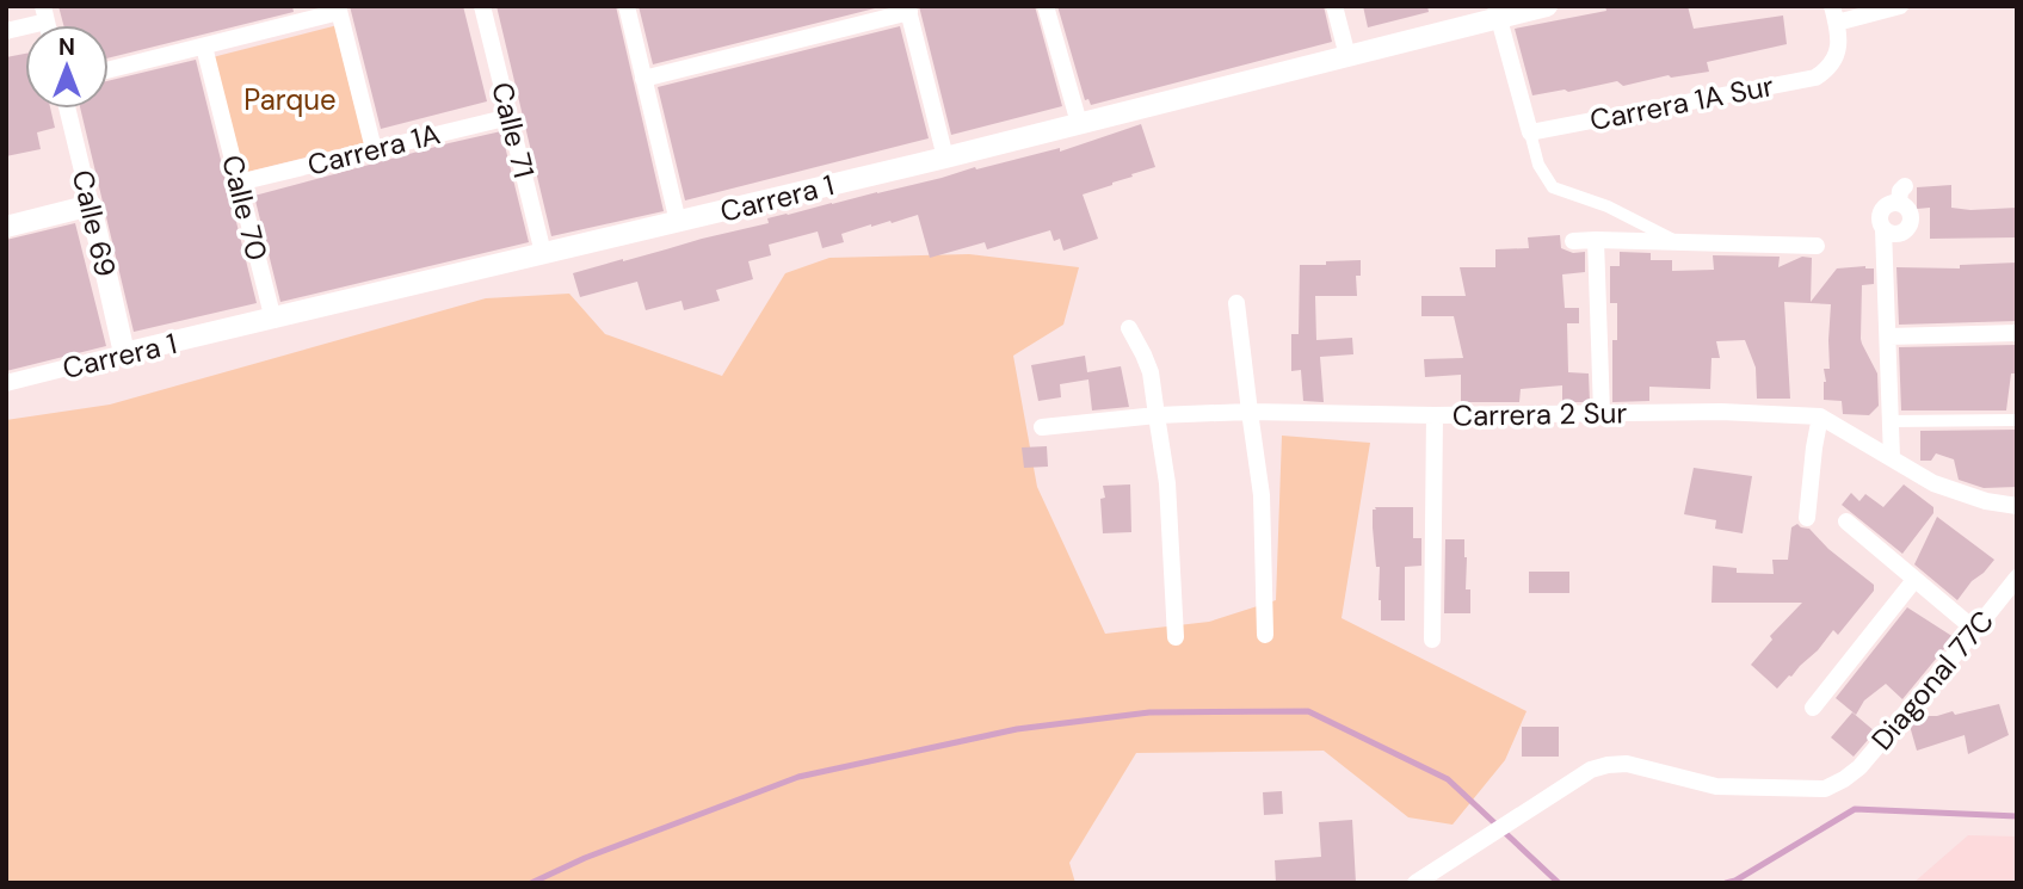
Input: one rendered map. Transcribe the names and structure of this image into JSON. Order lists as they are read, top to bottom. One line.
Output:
{"streets":{"street":["Carrera 1A Sur","Calle 71","Carrera 1A","Carrera 1","Calle 70","Calle 69","Carrera 2 Sur","Diagonal 77C"]},"crossings":[["Calle 71","Carrera 1A"],["Calle 71","Carrera 1"],["Carrera 1A","Calle 70"],["Carrera 1","Calle 70"],["Carrera 1","Calle 69"]],"parks":["Parque"],"north":"top"}
